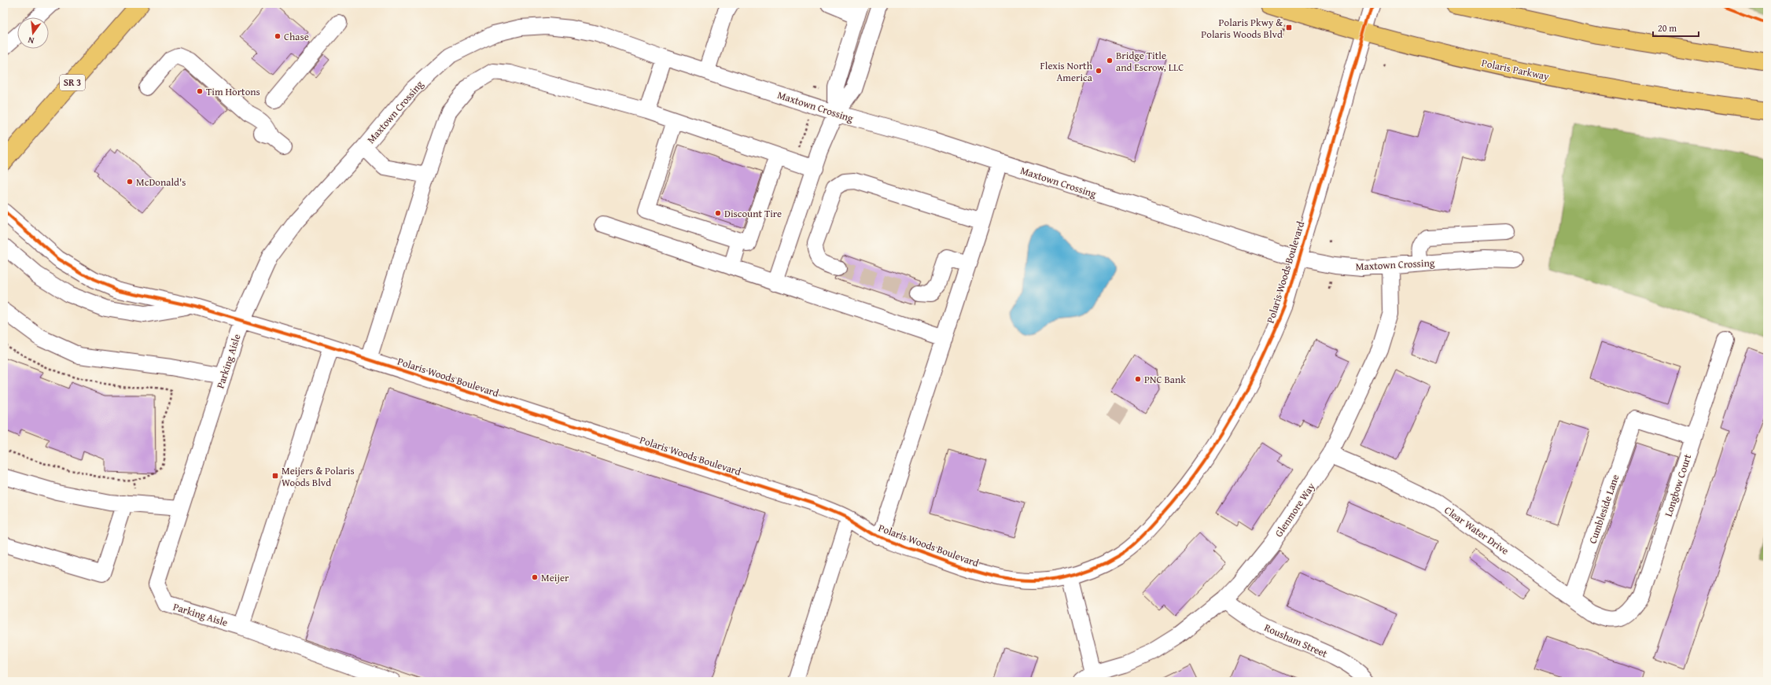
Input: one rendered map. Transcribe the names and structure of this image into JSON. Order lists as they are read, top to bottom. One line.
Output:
{"streets":{"main road":["Polaris Parkway","SR 3"],"street":["Maxtown Crossing","Polaris Woods Boulevard","Parking Aisle","Longbow Court","Cumbleside Lane","Glenmore Way","Clear Water Drive","Rousham Street"]},"crossings":[["Polaris Parkway","Polaris Woods Boulevard"],["Maxtown Crossing","Polaris Woods Boulevard"],["Maxtown Crossing","Parking Aisle"],["Maxtown Crossing","Glenmore Way"],["Polaris Woods Boulevard","Parking Aisle"],["Polaris Woods Boulevard","Glenmore Way"],["Longbow Court","Cumbleside Lane"],["Longbow Court","Clear Water Drive"],["Cumbleside Lane","Clear Water Drive"],["Glenmore Way","Clear Water Drive"],["Glenmore Way","Rousham Street"]],"places":{"transit":["Polaris Pkwy & Polaris Woods Blvd","Meijers & Polaris Woods Blvd"],"other":["Chase","Bridge Title and Escrow, LLC","Flexis North America","Tim Hortons","McDonald's","Discount Tire","PNC Bank","Meijer"]},"scale_bar":"20 m","north":"bottom"}
